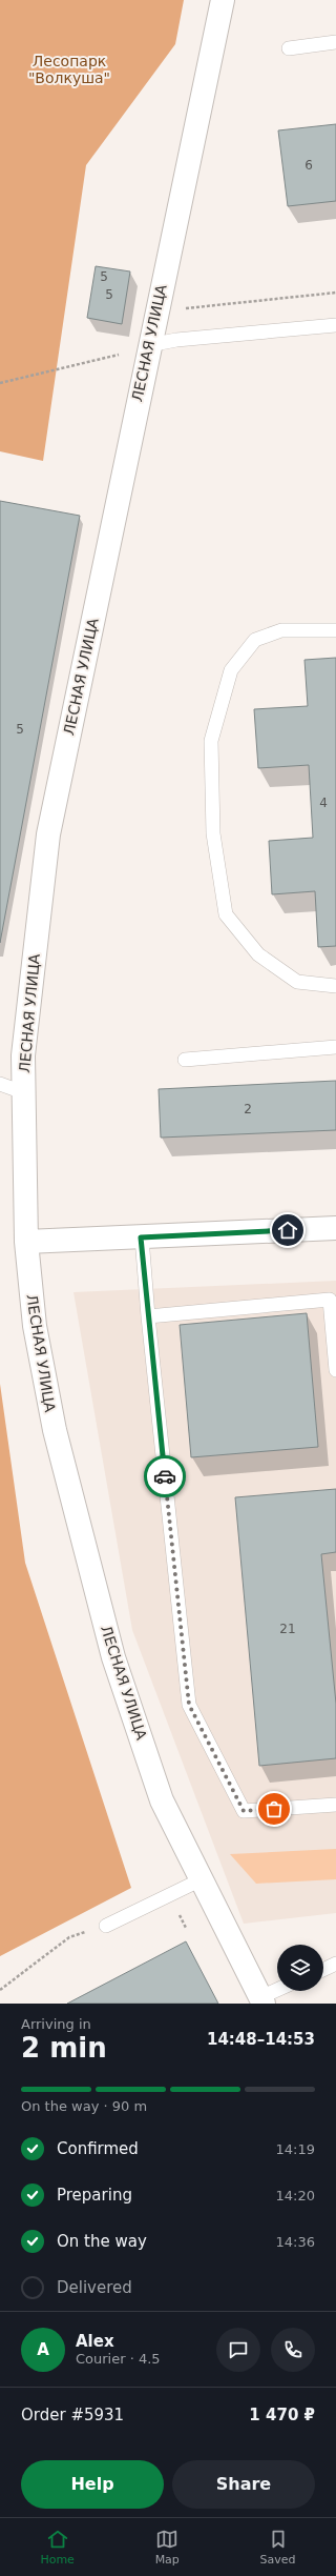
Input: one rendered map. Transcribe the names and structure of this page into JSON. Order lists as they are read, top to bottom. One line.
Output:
{"streets":{"street":["ЛЕСНАЯ УЛИЦА"]},"parks":["Лесопарк \"Волкуша\""],"house_numbers":["6","5","5","5","4","2","21"],"page":{"heading":["2 min","Arriving in","14:48–14:53"],"panel":["Alex","Courier · 4.5","Order #5931","1 470 ₽"],"bar":"On the way · 90 m","list":[["Confirmed","14:19"],["Preparing","14:20"],["On the way","14:36"],"Delivered"],"round":"A","buttons":["Help","Share"],"tabs":["Home","Map","Saved"]}}
